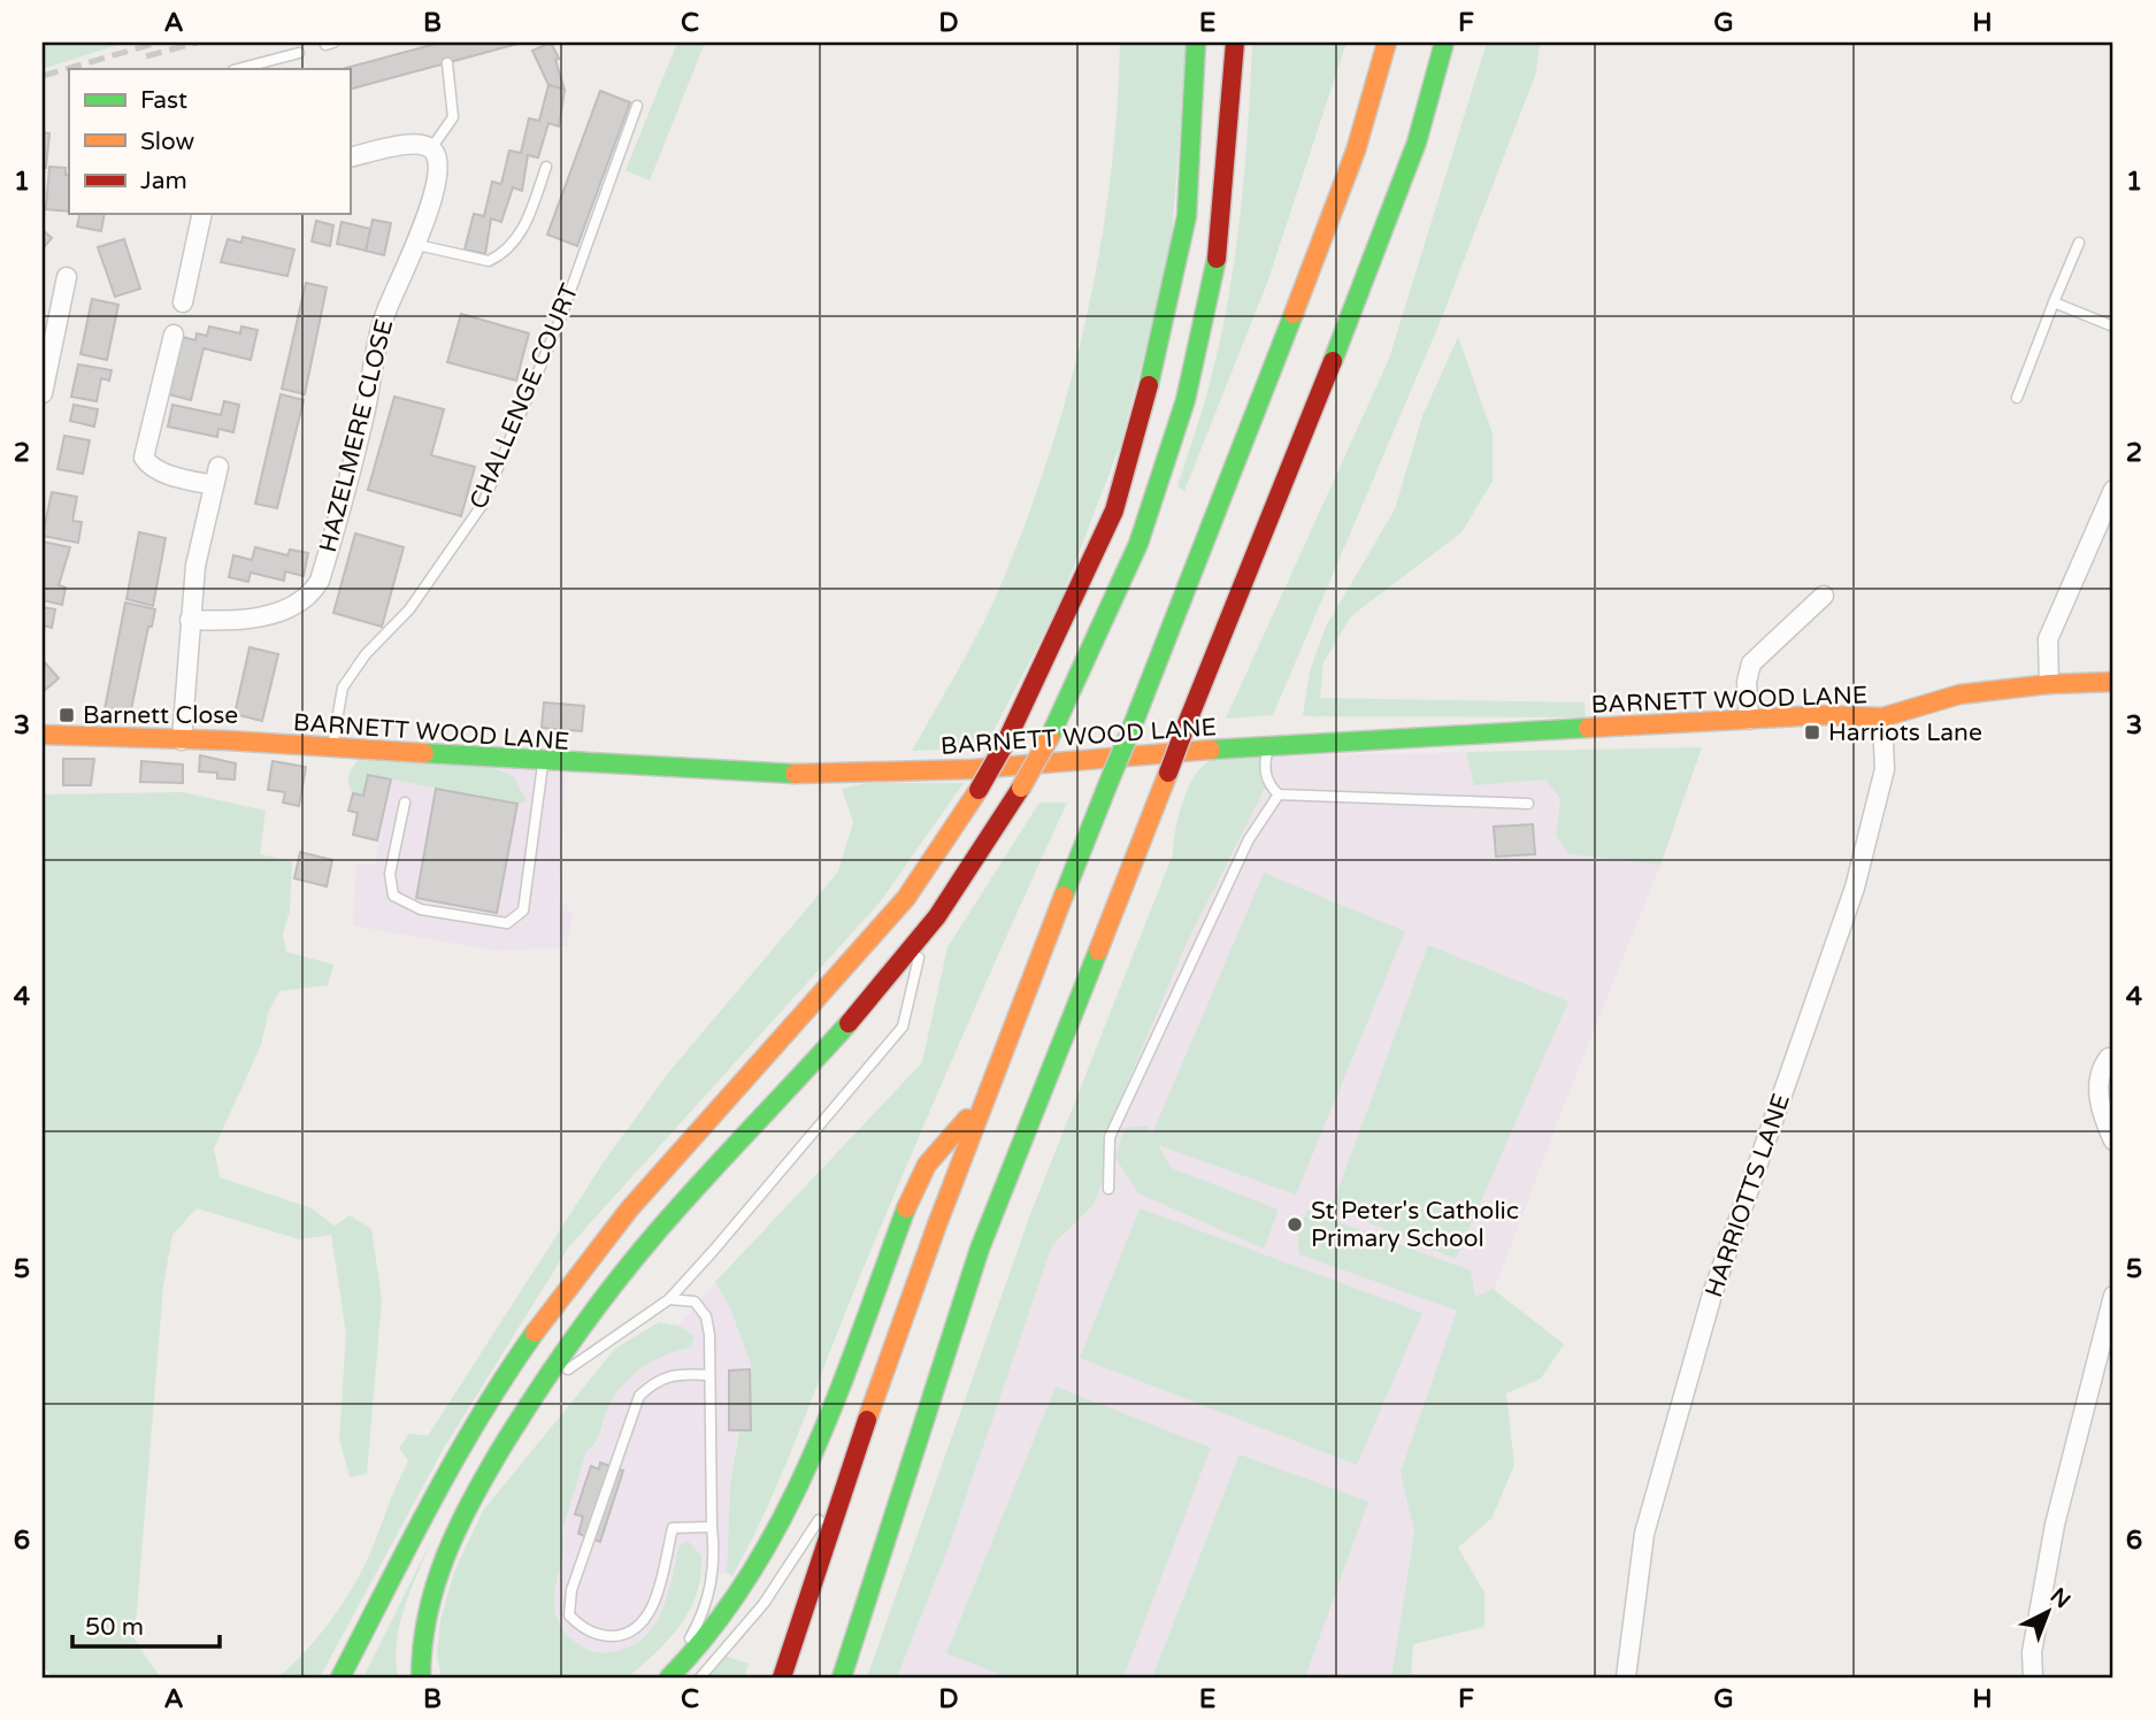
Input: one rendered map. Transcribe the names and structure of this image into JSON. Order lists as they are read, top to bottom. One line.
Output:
{"streets":{"main road":["BARNETT WOOD LANE"],"street":["HAZELMERE CLOSE","HARRIOTTS LANE"],"lane":["CHALLENGE COURT"]},"crossings":[["CHALLENGE COURT","BARNETT WOOD LANE"],["BARNETT WOOD LANE","HARRIOTTS LANE"]],"places":{"transit":["Barnett Close","Harriots Lane"],"other":["St Peter's Catholic Primary School"]},"legend":["Fast","Slow","Jam"],"scale_bar":"50 m","north":"top right","grid":{"columns":["A","B","C","D","E","F","G","H"],"rows":["1","2","3","4","5","6"]}}
